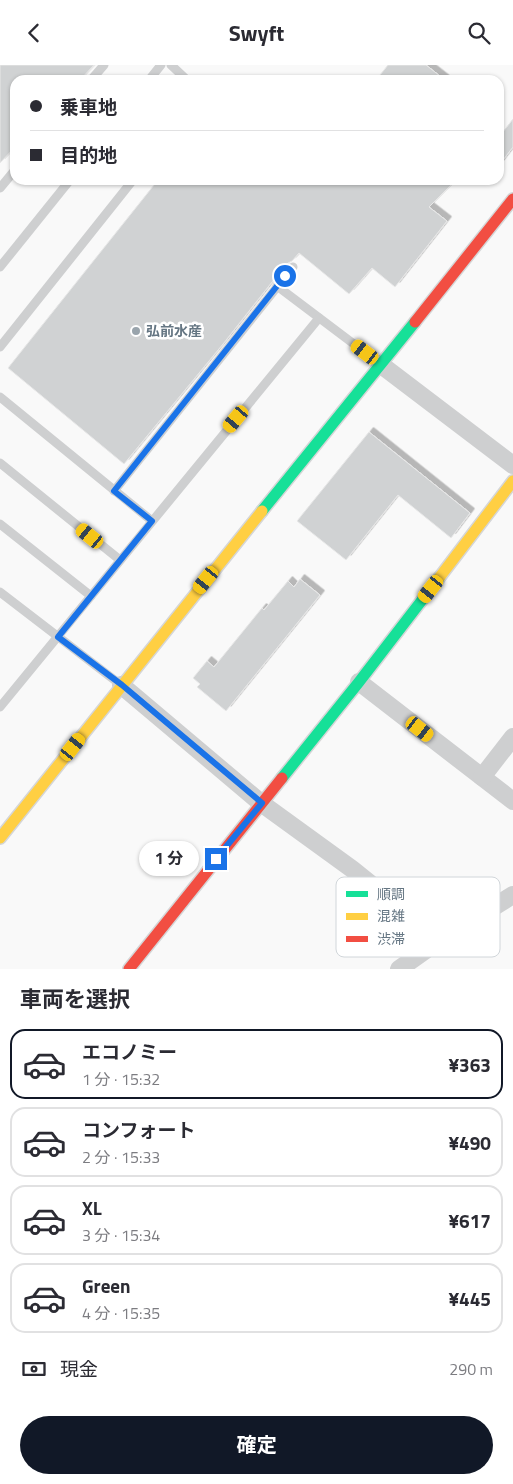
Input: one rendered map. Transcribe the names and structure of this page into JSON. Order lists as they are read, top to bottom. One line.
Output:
{"places":["弘前水産"],"legend":["順調","混雑","渋滞"],"page":{"header":"Swyft","banner":["乗車地","目的地"],"bubble":"1 分","heading":"車両を選択","list":[{"name":"エコノミー","note":"1 分 · 15:32","value":"¥363"},{"name":"コンフォート","note":"2 分 · 15:33","value":"¥490"},{"name":"XL","note":"3 分 · 15:34","value":"¥617"},{"name":"Green","note":"4 分 · 15:35","value":"¥445"}],"pay":["現金","290 m"],"buttons":"確定"}}
